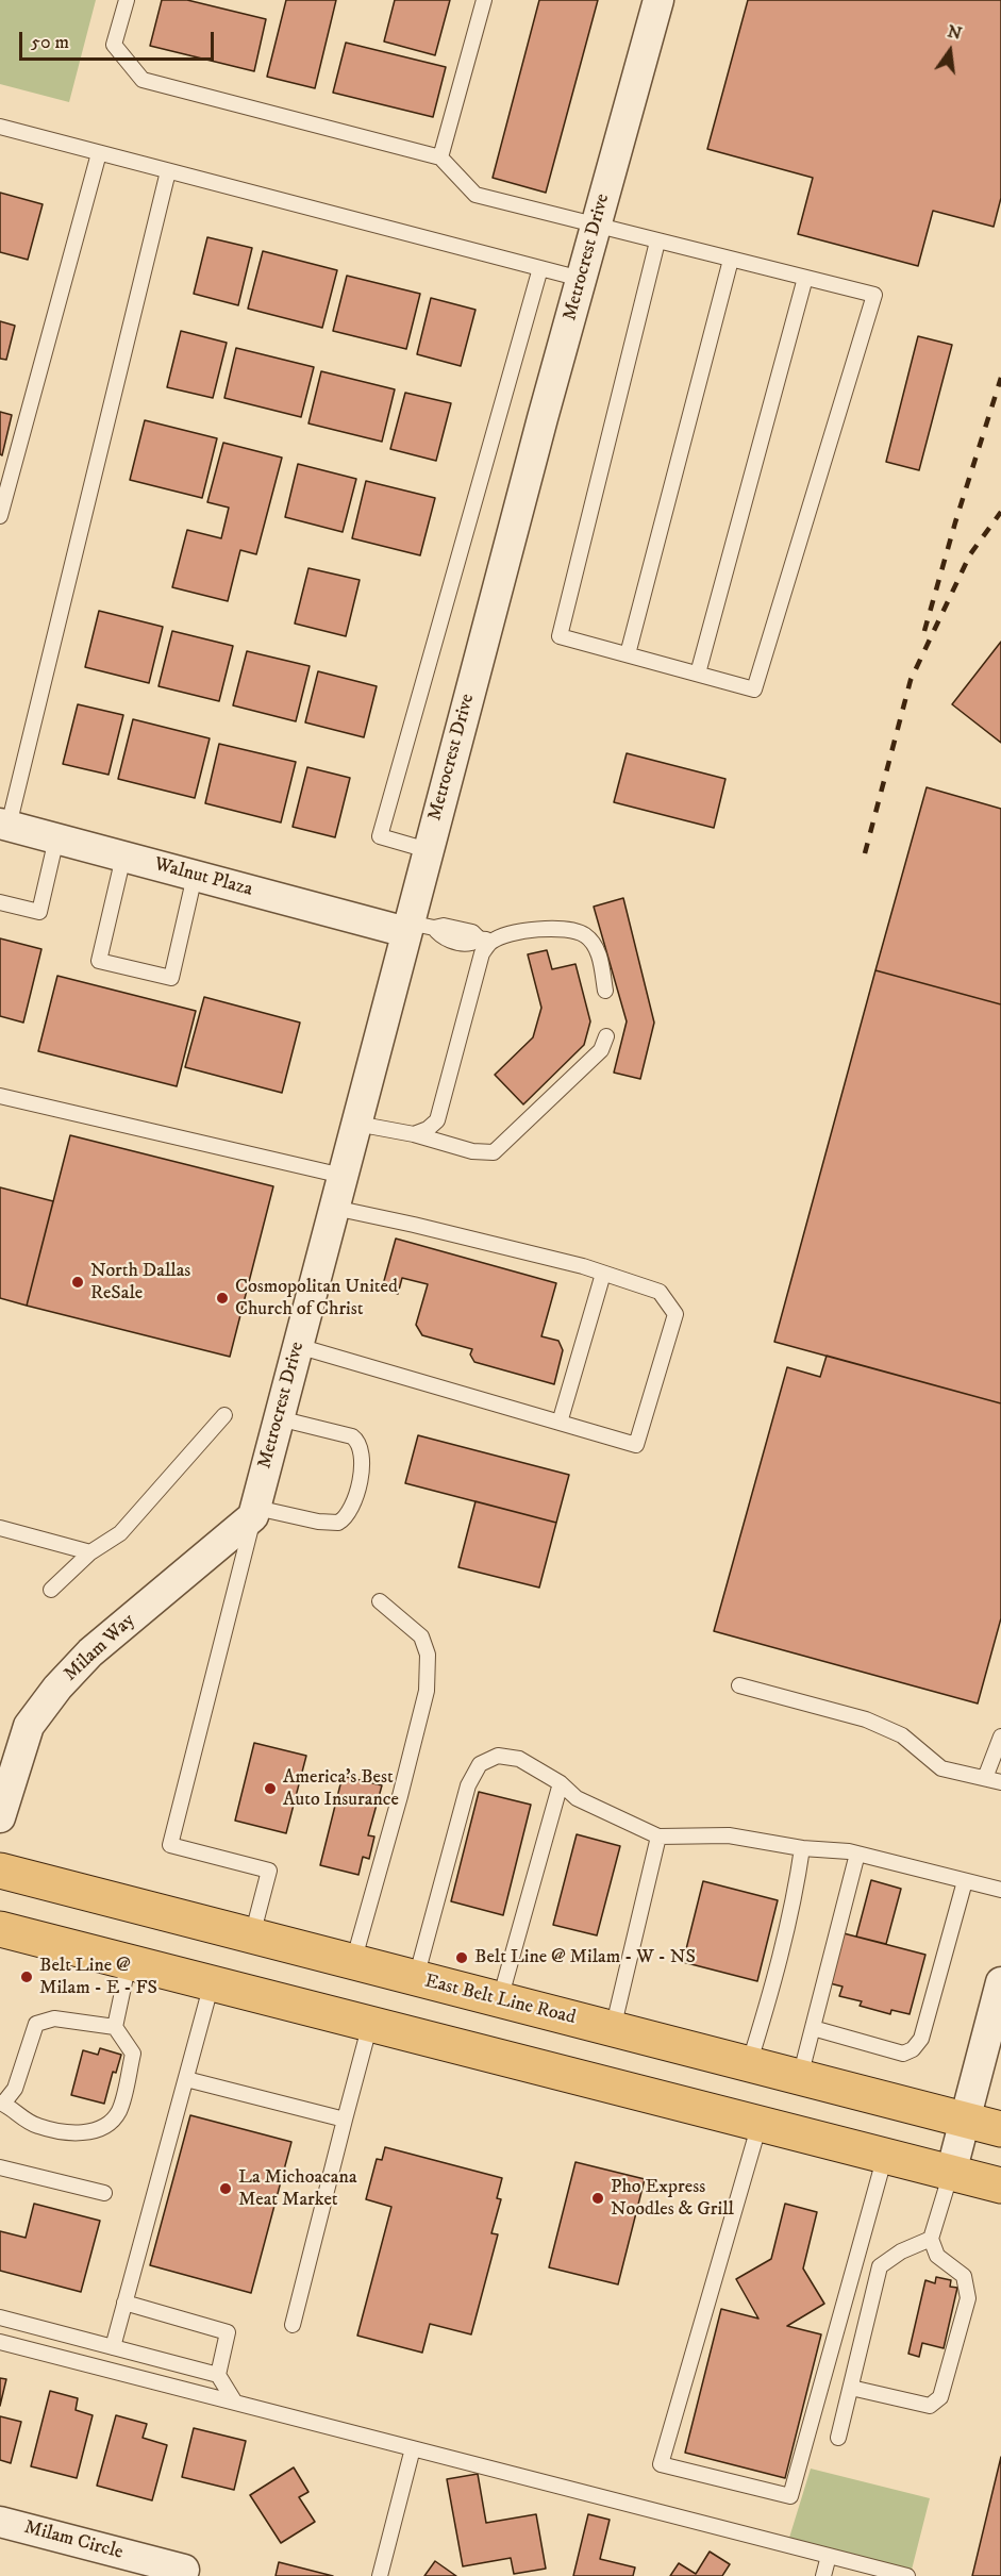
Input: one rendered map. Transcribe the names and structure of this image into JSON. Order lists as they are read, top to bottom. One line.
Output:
{"streets":{"main road":["East Belt Line Road"],"street":["Metrocrest Drive","Walnut Plaza","Milam Way","Milam Circle"]},"crossings":[["Metrocrest Drive","Walnut Plaza"],["Metrocrest Drive","Milam Way"]],"places":["North Dallas ReSale","Cosmopolitan United Church of Christ","America's Best Auto Insurance","Belt Line @ Milam - W - NS","Belt Line @ Milam - E - FS","La Michoacana Meat Market","Pho Express Noodles & Grill"],"scale_bar":"50 m","north":"top"}
